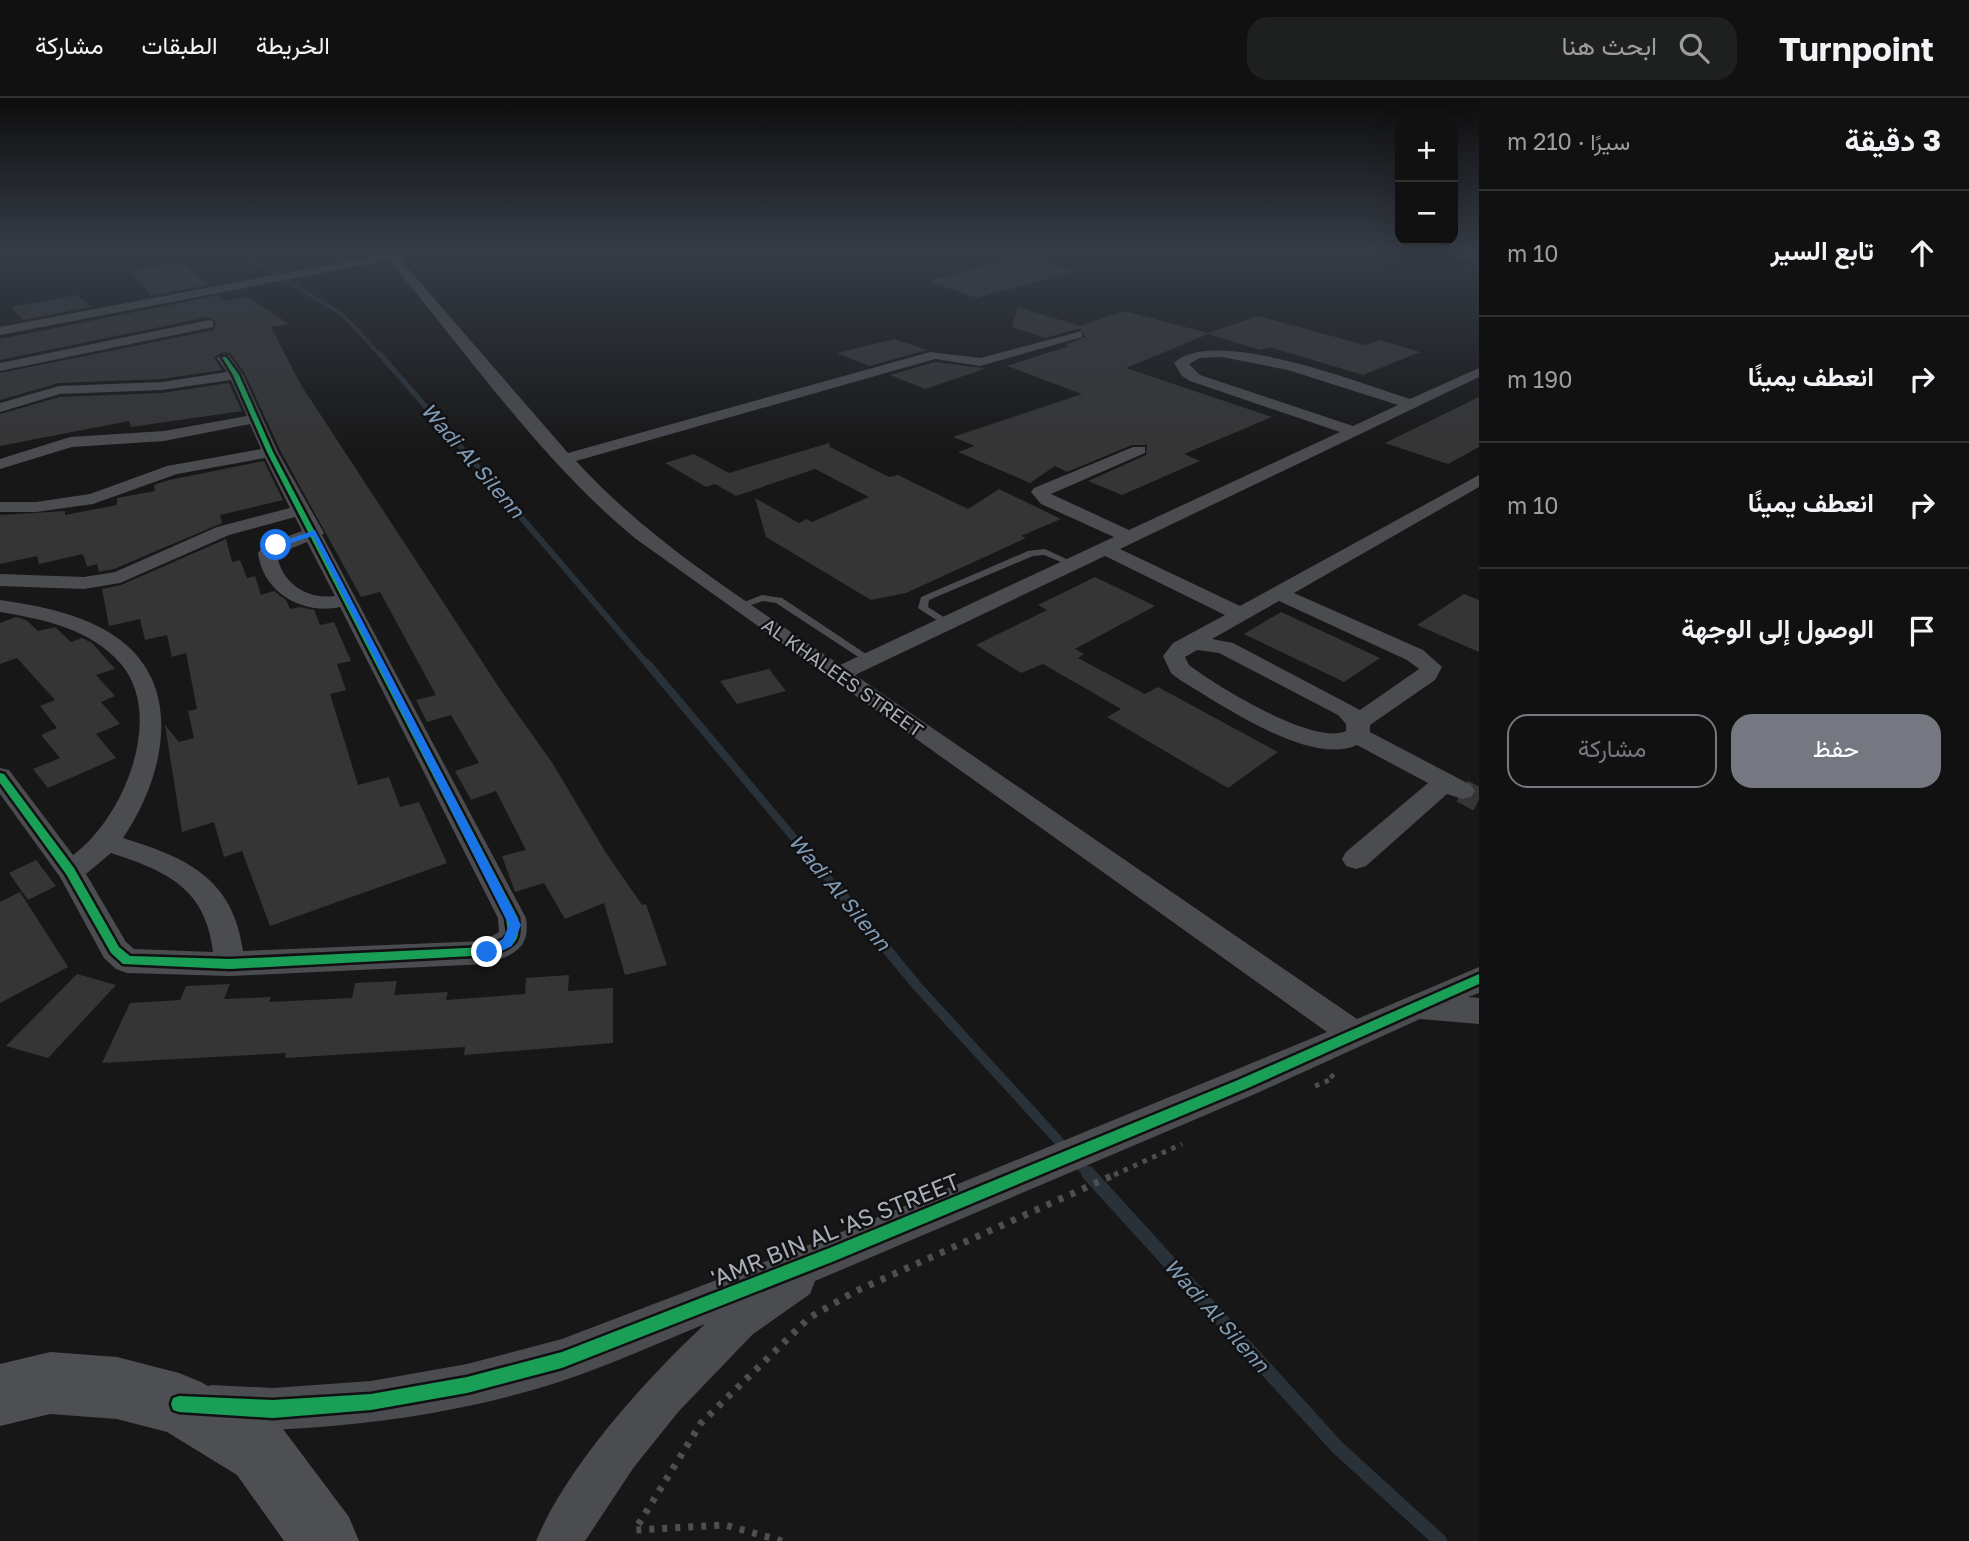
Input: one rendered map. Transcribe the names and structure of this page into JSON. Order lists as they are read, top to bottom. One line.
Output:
{"streets":{"street":["AL KHALEES STREET","'AMR BIN AL 'AS STREET"]},"crossings":[["AL KHALEES STREET","'AMR BIN AL 'AS STREET"]],"water":["Wadi Al Silenn"],"page":{"header":"Turnpoint","search":"ابحث هنا","nav":["الخريطة","الطبقات","مشاركة"],"heading":["3 دقيقة","سيرًا · 210 m"],"map_buttons":["+","−"],"list":[["تابع السير","10 m"],["انعطف يمينًا","190 m"],["انعطف يمينًا","10 m"],"الوصول إلى الوجهة"],"buttons":["حفظ","مشاركة"]}}
